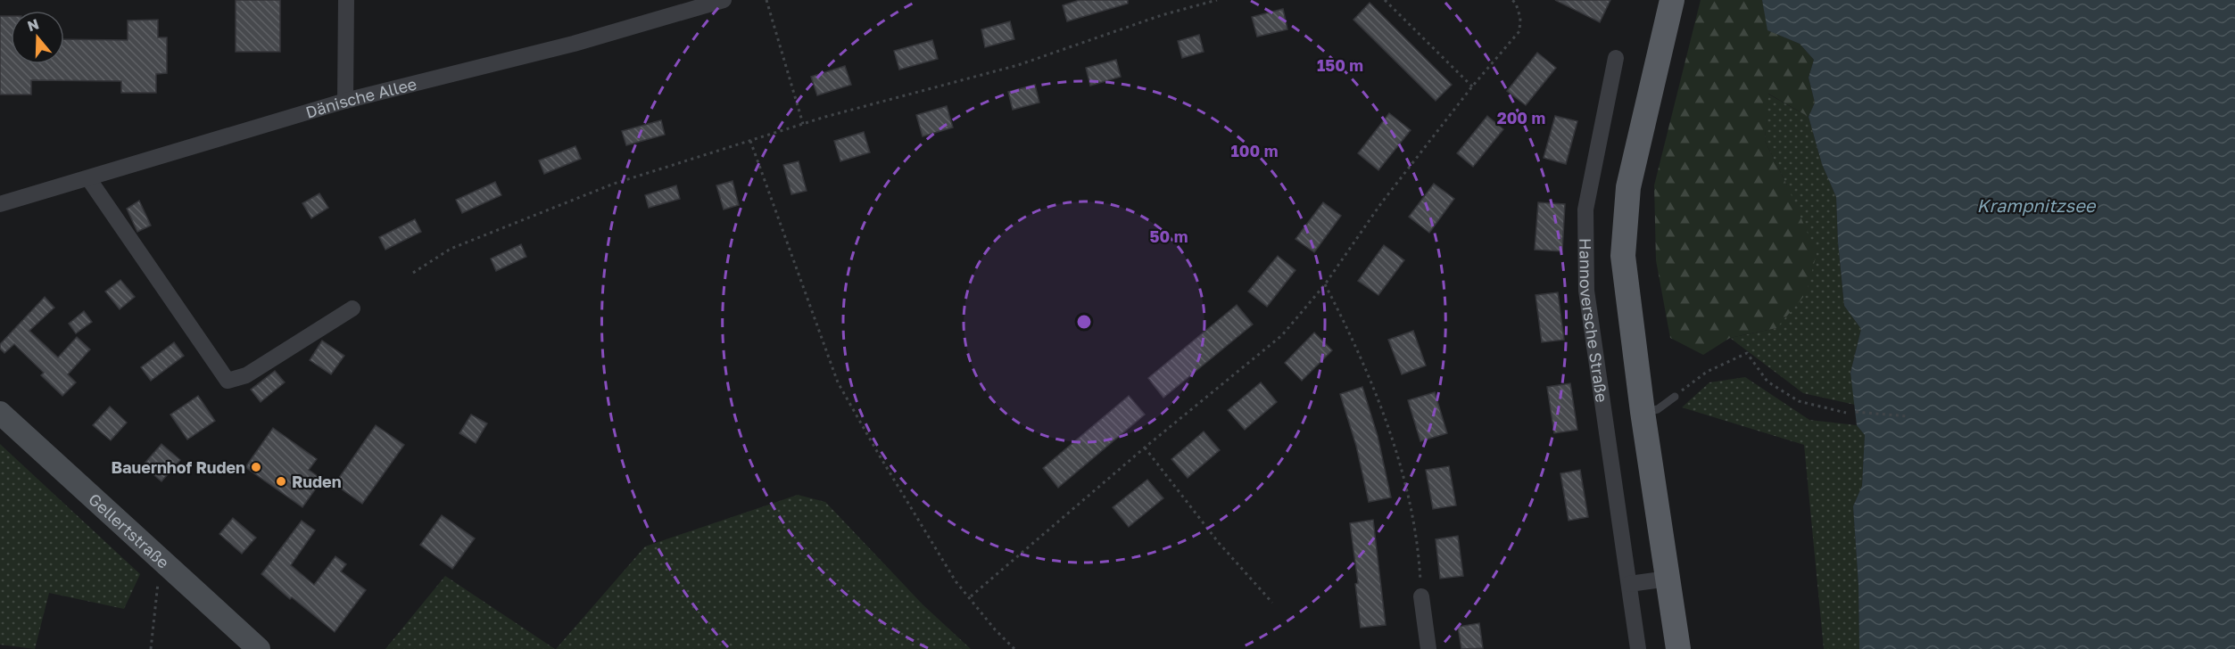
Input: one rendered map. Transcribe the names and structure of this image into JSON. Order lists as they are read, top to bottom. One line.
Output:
{"streets":{"street":["Dänische Allee","Hannoversche Straße","Gellertstraße"]},"water":["Krampnitzsee"],"places":["Bauernhof Ruden","Ruden"],"north":"top","rings":["150 m","200 m","100 m","50 m"]}
